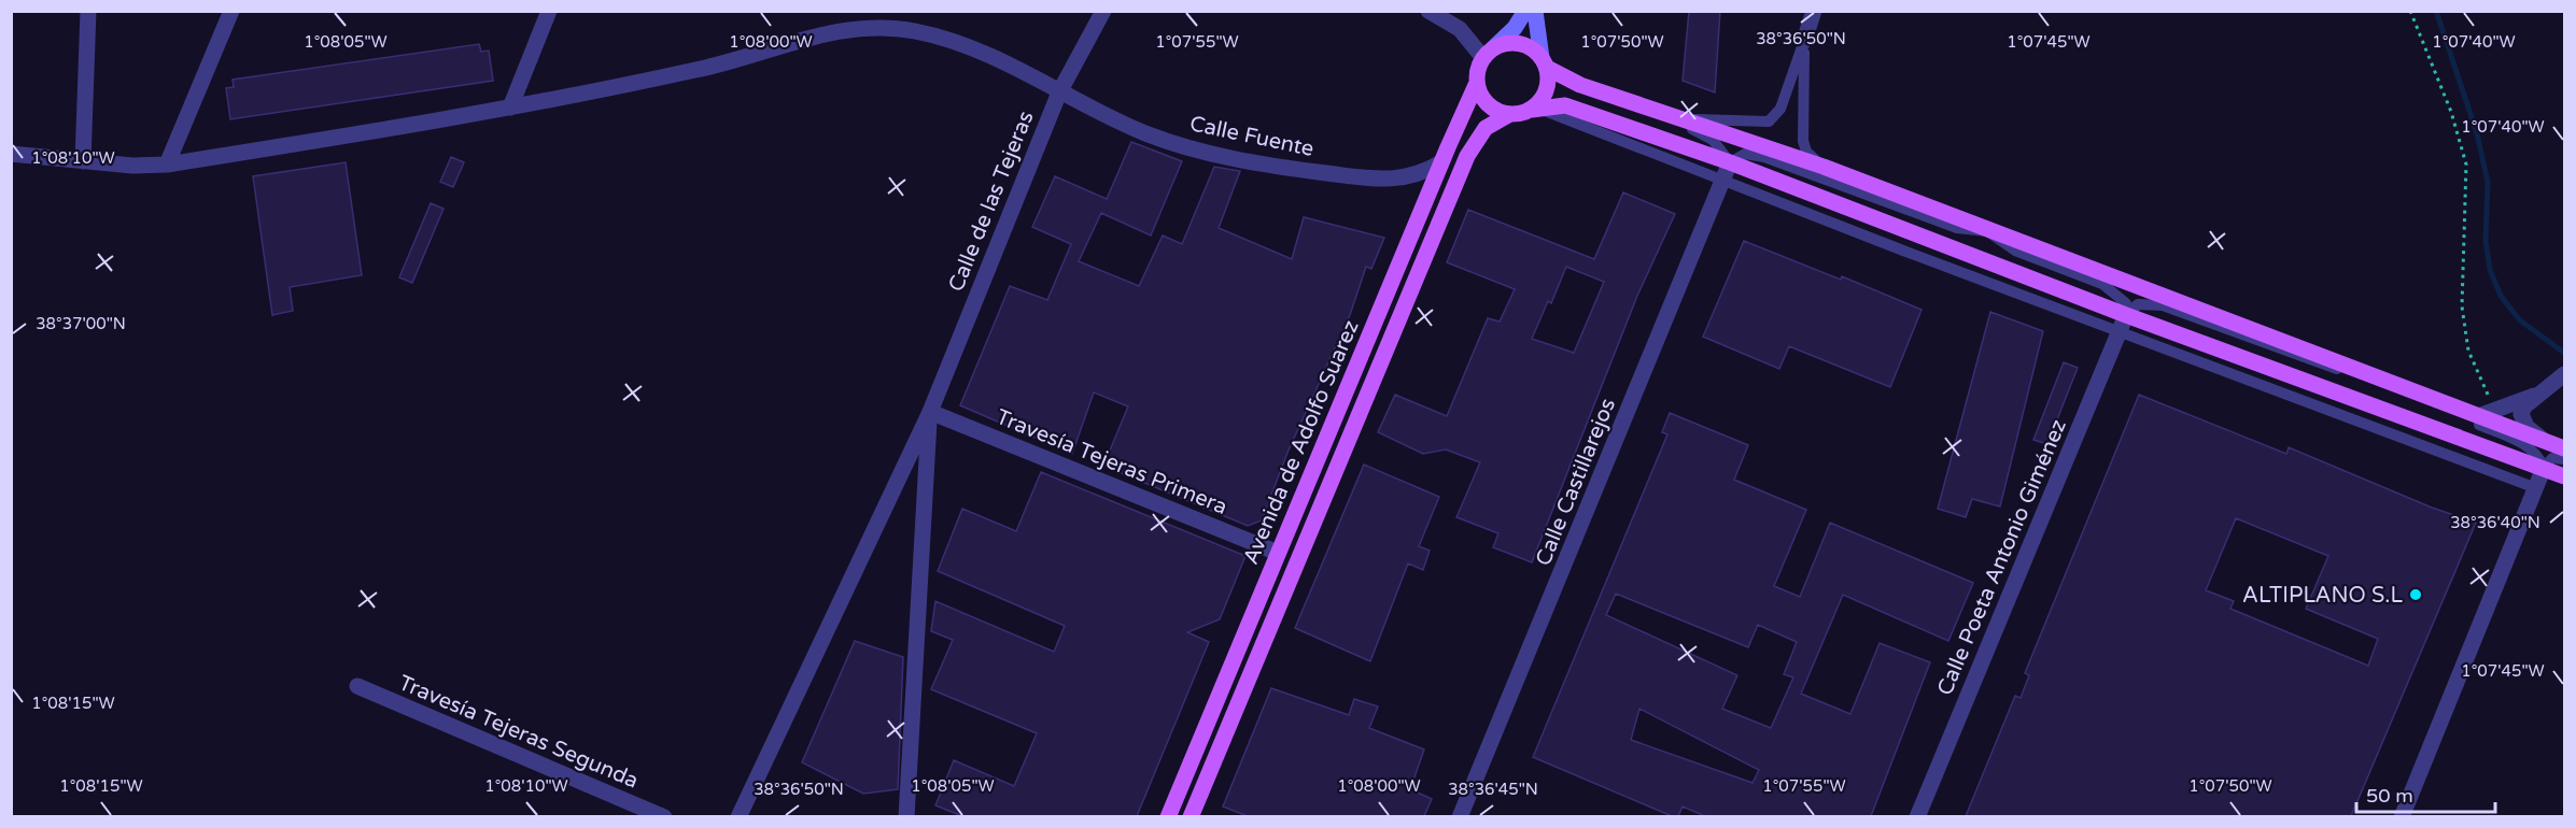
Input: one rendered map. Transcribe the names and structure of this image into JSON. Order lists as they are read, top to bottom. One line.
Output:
{"streets":{"main road":["Avenida de Adolfo Suarez"],"street":["Calle Fuente","Calle de las Tejeras","Travesía Tejeras Primera","Calle Castillarejos","Calle Poeta Antonio Giménez","Travesía Tejeras Segunda"]},"crossings":[["Calle Fuente","Calle de las Tejeras"],["Calle Fuente","Avenida de Adolfo Suarez"],["Calle de las Tejeras","Travesía Tejeras Primera"],["Avenida de Adolfo Suarez","Travesía Tejeras Primera"]],"places":["ALTIPLANO S.L"],"scale_bar":"50 m","coordinates":["38°36'50\"N","1°07'55\"W","1°07'40\"W","1°08'05\"W","1°08'00\"W","1°07'50\"W","1°07'45\"W","1°08'10\"W","38°37'00\"N","38°36'40\"N","1°08'15\"W","38°36'45\"N"]}
